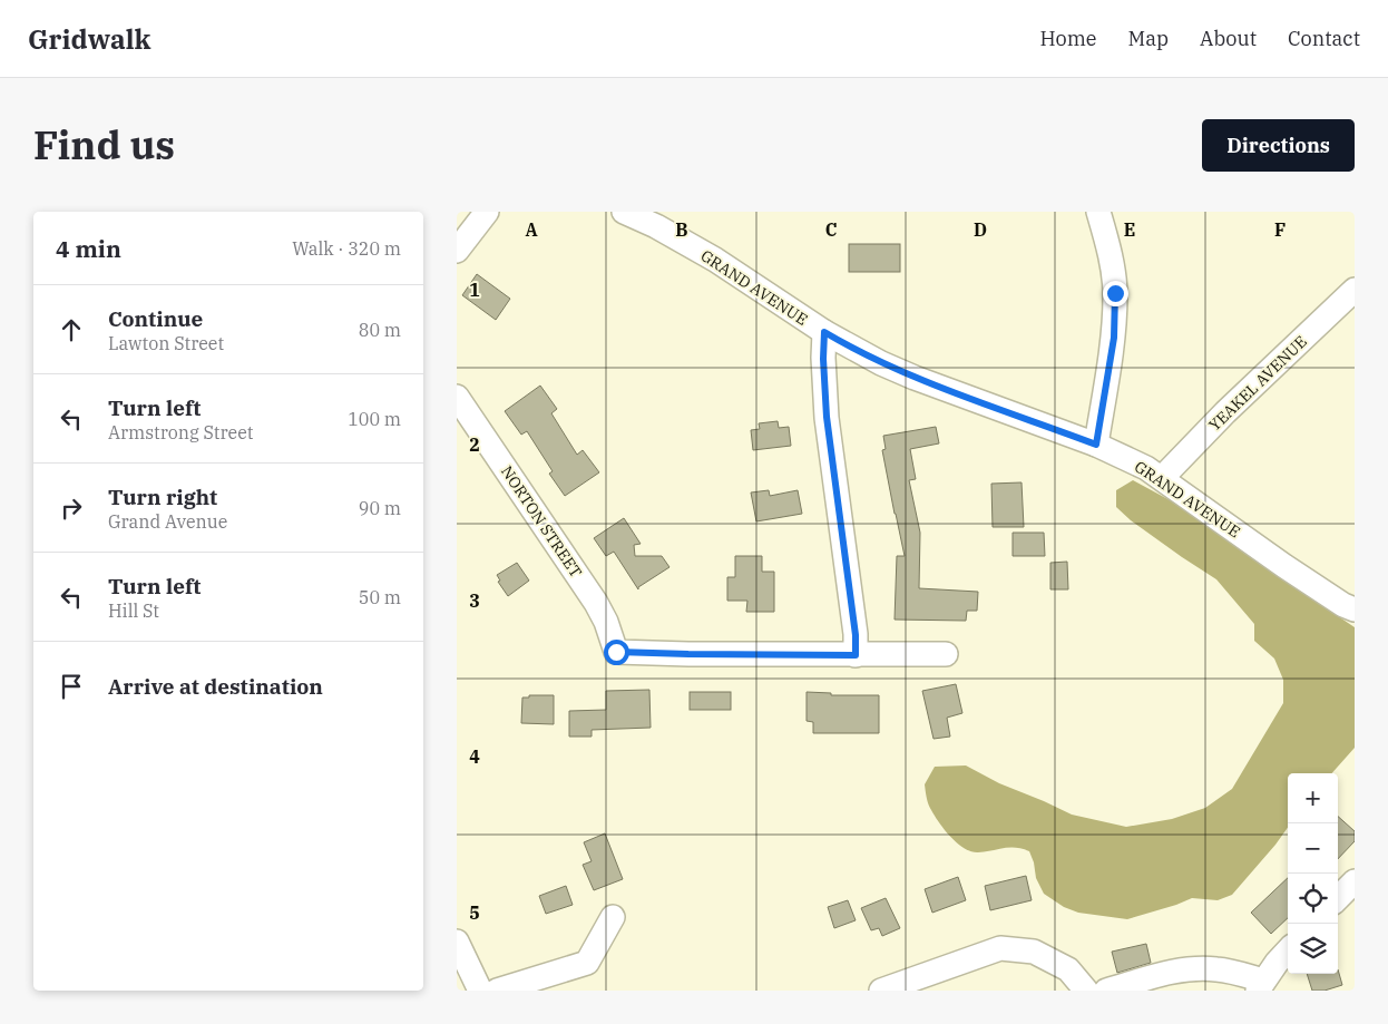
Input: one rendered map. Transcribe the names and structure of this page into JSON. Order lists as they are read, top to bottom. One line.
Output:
{"streets":{"street":["GRAND AVENUE","YEAKEL AVENUE","NORTON STREET"]},"crossings":[["GRAND AVENUE","YEAKEL AVENUE"]],"page":{"header":"Gridwalk","nav":["Home","Map","About","Contact"],"title":"Find us","buttons":"Directions","heading":["4 min","Walk · 320 m"],"list":[["Continue","Lawton Street","80 m"],["Turn left","Armstrong Street","100 m"],["Turn right","Grand Avenue","90 m"],["Turn left","Hill St","50 m"],"Arrive at destination"],"map_buttons":["+","−"]},"grid":{"columns":["A","B","C","D","E","F"],"rows":["1","2","3","4","5"]}}
